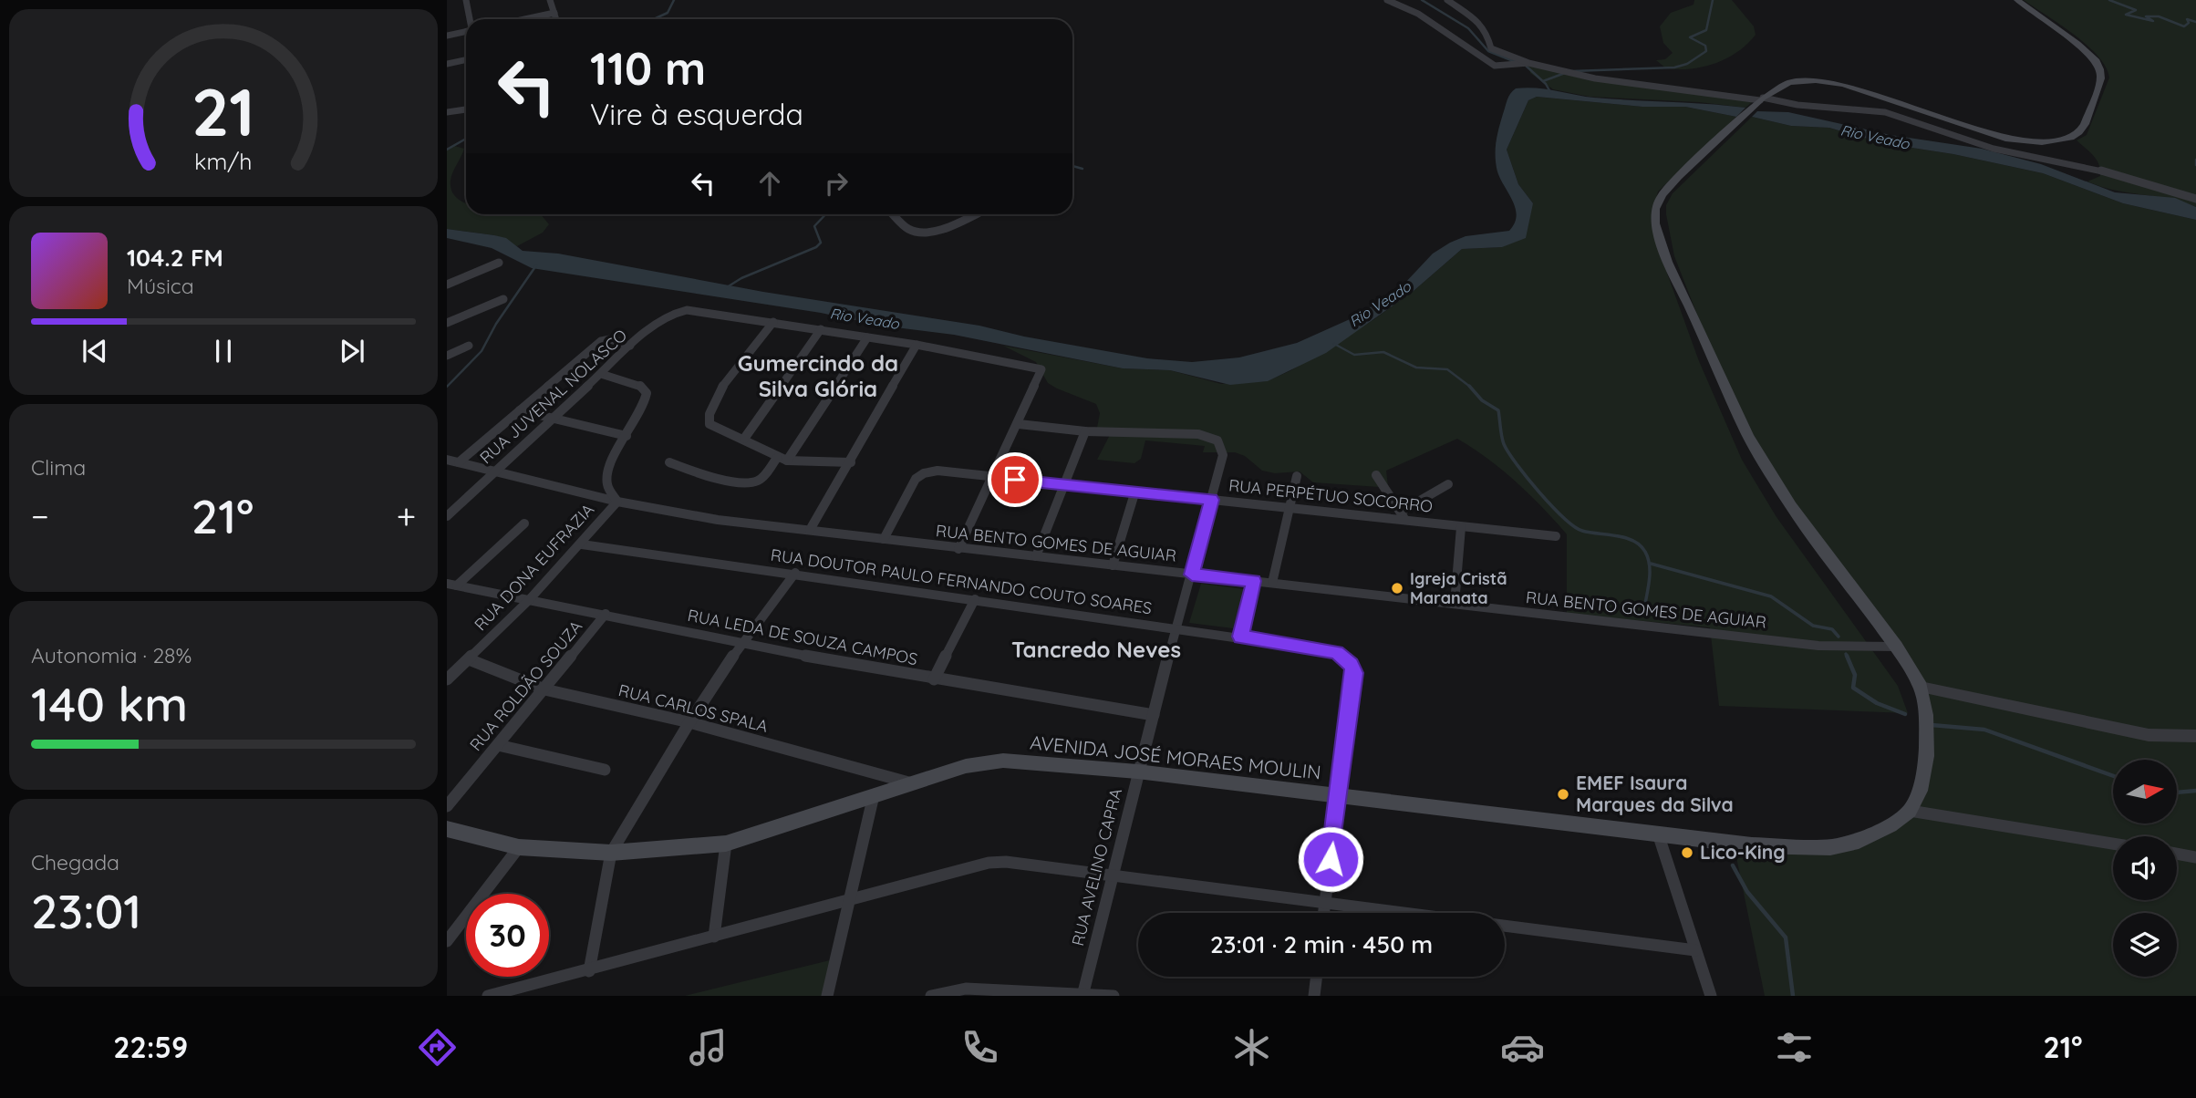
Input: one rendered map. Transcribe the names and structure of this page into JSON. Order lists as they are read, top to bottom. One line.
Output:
{"streets":{"main road":["AVENIDA JOSÉ MORAES MOULIN"],"street":["RUA JUVENAL NOLASCO","RUA PERPÉTUO SOCORRO","RUA BENTO GOMES DE AGUIAR","RUA DONA EUFRAZIA","RUA DOUTOR PAULO FERNANDO COUTO SOARES","RUA LEDA DE SOUZA CAMPOS","RUA ROLDÃO SOUZA","RUA CARLOS SPALA","RUA AVELINO CAPRA"]},"crossings":[["RUA JUVENAL NOLASCO","RUA BENTO GOMES DE AGUIAR"],["RUA PERPÉTUO SOCORRO","RUA BENTO GOMES DE AGUIAR"],["RUA PERPÉTUO SOCORRO","RUA AVELINO CAPRA"],["RUA BENTO GOMES DE AGUIAR","RUA DONA EUFRAZIA"],["RUA BENTO GOMES DE AGUIAR","RUA AVELINO CAPRA"],["RUA DONA EUFRAZIA","RUA DOUTOR PAULO FERNANDO COUTO SOARES"],["RUA DONA EUFRAZIA","RUA LEDA DE SOUZA CAMPOS"],["RUA DONA EUFRAZIA","RUA CARLOS SPALA"],["RUA DOUTOR PAULO FERNANDO COUTO SOARES","AVENIDA JOSÉ MORAES MOULIN"],["RUA DOUTOR PAULO FERNANDO COUTO SOARES","RUA AVELINO CAPRA"],["RUA LEDA DE SOUZA CAMPOS","RUA ROLDÃO SOUZA"],["RUA LEDA DE SOUZA CAMPOS","RUA AVELINO CAPRA"],["RUA ROLDÃO SOUZA","RUA CARLOS SPALA"],["RUA CARLOS SPALA","AVENIDA JOSÉ MORAES MOULIN"],["AVENIDA JOSÉ MORAES MOULIN","RUA AVELINO CAPRA"]],"districts":["Gumercindo da Silva Glória","Tancredo Neves"],"water":["Rio Veado"],"places":["Igreja Cristã Maranata","EMEF Isaura Marques da Silva","Lico-King"],"north":"right","page":{"turn":["110 m","Vire à esquerda"],"song":["104.2 FM","Música"],"tile":["Clima",["Autonomia · 28%","140 km"],["Chegada","23:01"]],"heat":["−","21°","+"],"limit":"30","trip":"23:01 · 2 min · 450 m","tabs":["22:59","21°"],"gauge":["21","km/h"]}}
